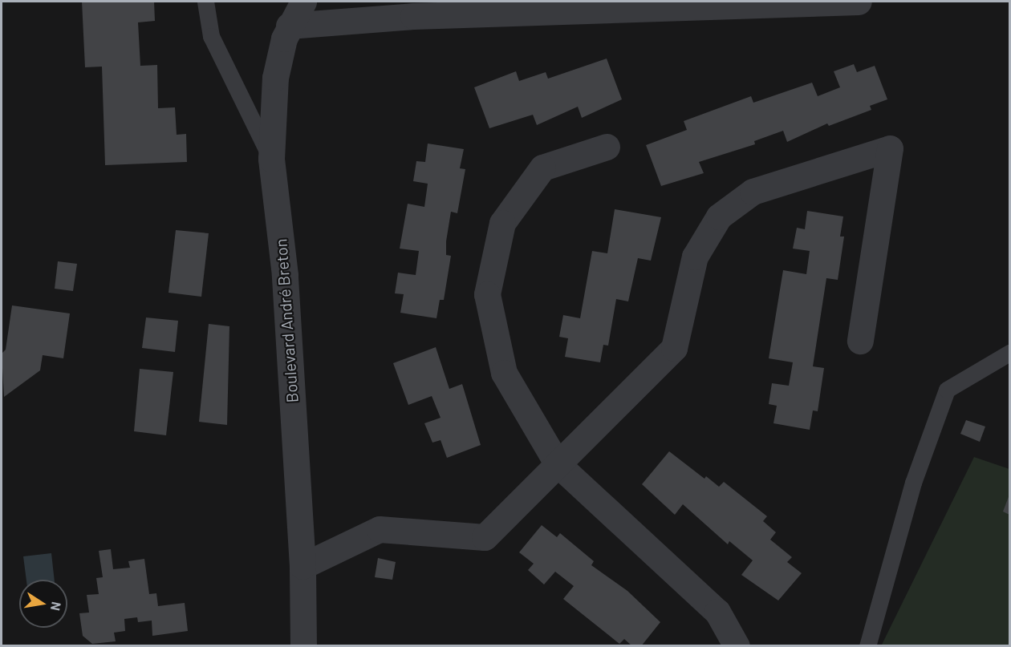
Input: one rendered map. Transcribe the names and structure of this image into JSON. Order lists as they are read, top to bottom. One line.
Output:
{"streets":{"street":["Boulevard André Breton"]},"north":"right"}
